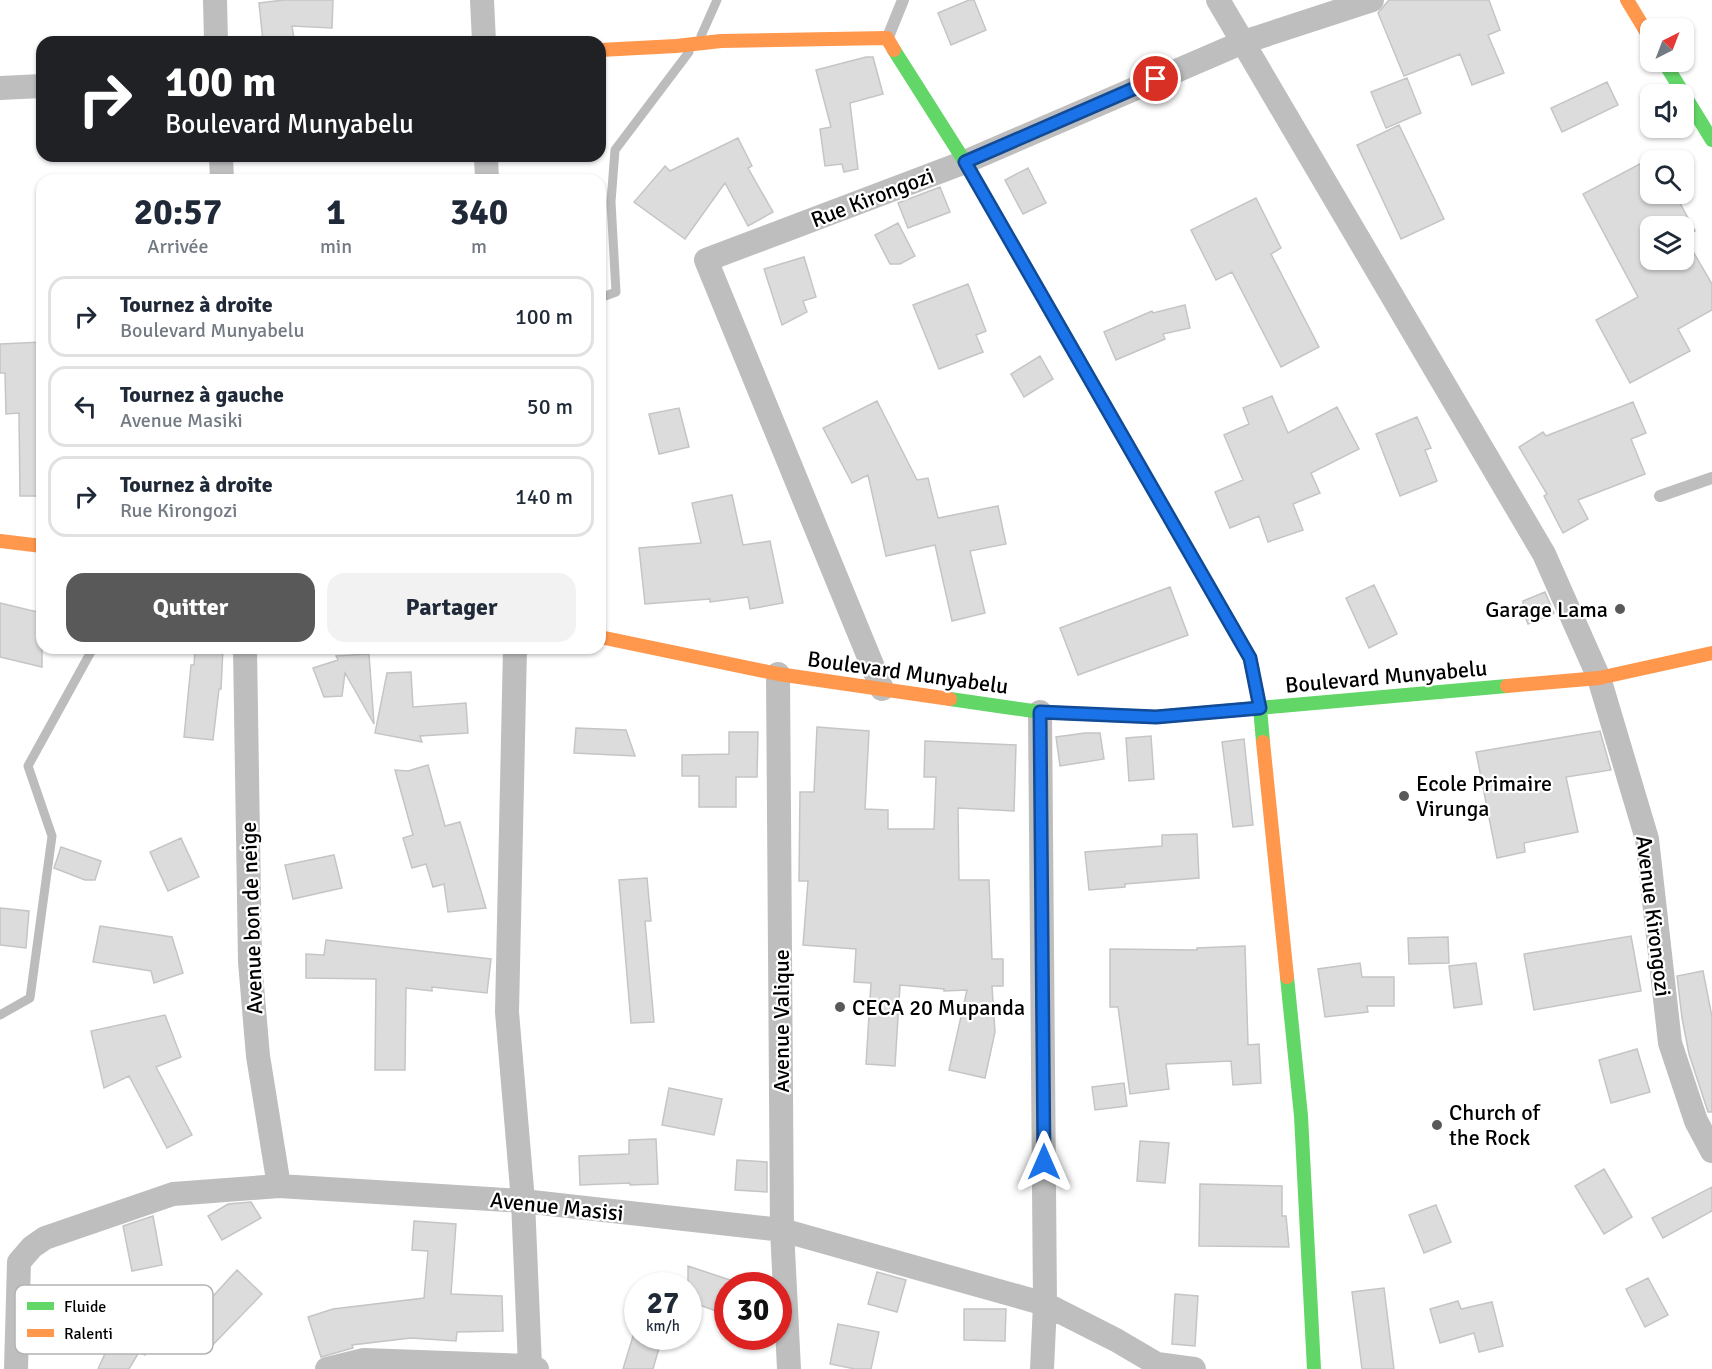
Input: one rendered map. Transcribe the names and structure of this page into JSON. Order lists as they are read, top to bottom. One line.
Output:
{"streets":{"main road":["Boulevard Munyabelu"],"street":["Rue Kirongozi","Avenue Kirongozi","Avenue bon de neige","Avenue Valique","Avenue Masisi"]},"crossings":[["Rue Kirongozi","Boulevard Munyabelu"],["Rue Kirongozi","Avenue Kirongozi"],["Boulevard Munyabelu","Avenue Kirongozi"],["Boulevard Munyabelu","Avenue Valique"],["Avenue bon de neige","Avenue Masisi"],["Avenue Valique","Avenue Masisi"]],"places":["Garage Lama","Ecole Primaire Virunga","CECA 20 Mupanda","Church of the Rock"],"legend":["Fluide","Ralenti"],"north":"top right","page":{"turn":["100 m","Boulevard Munyabelu"],"eta":["20:57","Arrivée","1","min","340","m"],"list":[{"name":"Tournez à droite","note":"Boulevard Munyabelu","value":"100 m"},{"name":"Tournez à gauche","note":"Avenue Masiki","value":"50 m"},{"name":"Tournez à droite","note":"Rue Kirongozi","value":"140 m"}],"buttons":["Quitter","Partager"],"speed":"27 km/h","limit":"30"}}
